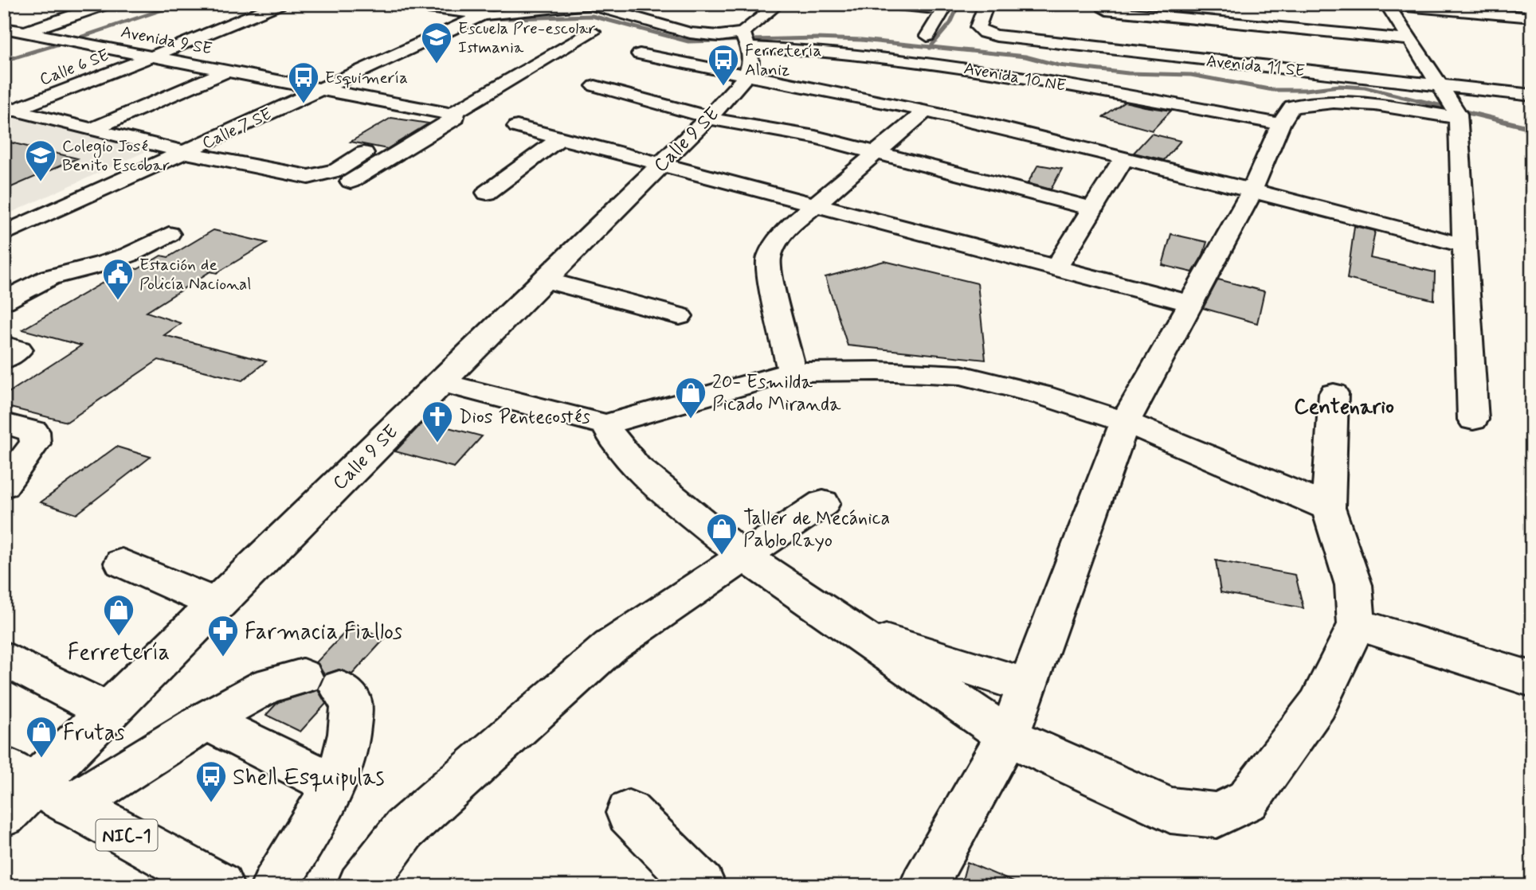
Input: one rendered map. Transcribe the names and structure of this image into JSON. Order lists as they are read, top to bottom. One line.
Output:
{"streets":{"main road":["Avenida 9 SE","Avenida 11 SE","Calle 6 SE","Avenida 10 NE","Calle 7 SE","Calle 9 SE","NIC-1"]},"crossings":[["Avenida 9 SE","Calle 6 SE"],["Avenida 9 SE","Calle 7 SE"],["Calle 9 SE","NIC-1"]],"districts":["Centenario"],"places":{"school or university":["Escuela Pre-escolar Istmania","Colegio José Benito Escobar"],"bus stop":["Ferretería Alaniz","Esquimería","Shell Esquipulas"],"public building":["Estación de Policía Nacional"],"shop":["20- Esmilda Picado Miranda","Taller de Mecánica Pablo Rayo","Ferretería","Frutas"],"church":["Dios Pentecostés"],"pharmacy":["Farmacia Fiallos"]}}
